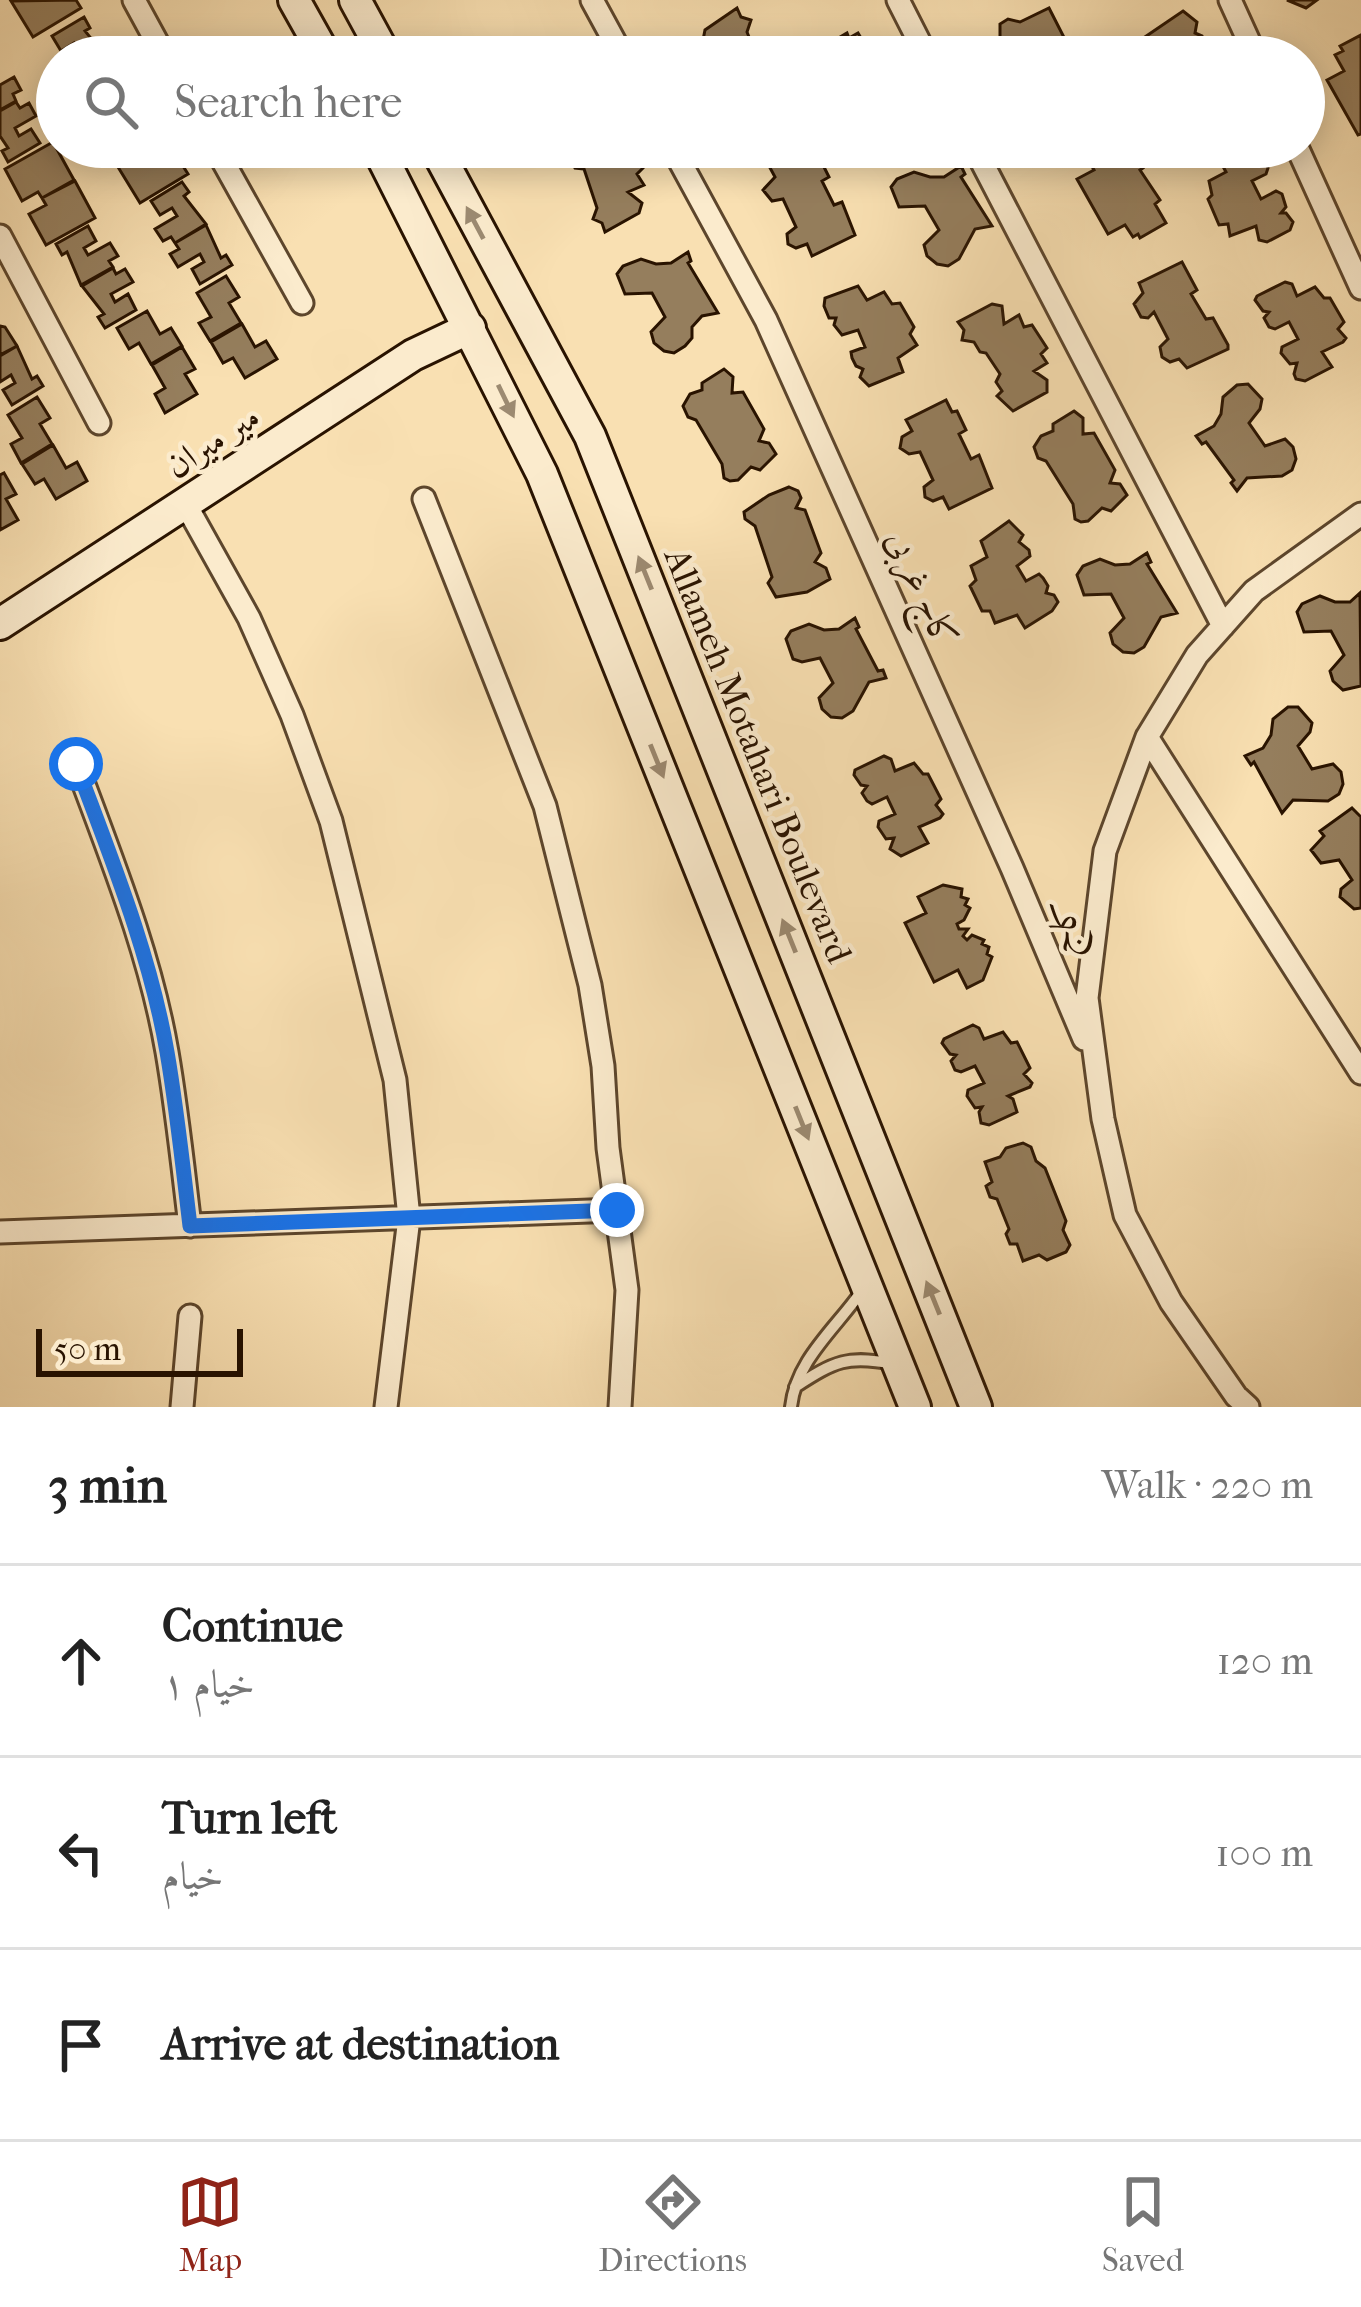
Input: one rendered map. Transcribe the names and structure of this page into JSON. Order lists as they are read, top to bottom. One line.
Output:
{"streets":{"main road":["میر میران","Allameh Motahari Boulevard"],"street":["کاج غربی","کاج"]},"crossings":[["کاج غربی","کاج"]],"scale_bar":"50 m","page":{"search":"Search here","scale":"50 m","heading":["3 min","Walk · 220 m"],"list":[["Continue","خیام ۱","120 m"],["Turn left","خیام","100 m"],"Arrive at destination"],"nav":["Map","Directions","Saved"]}}
